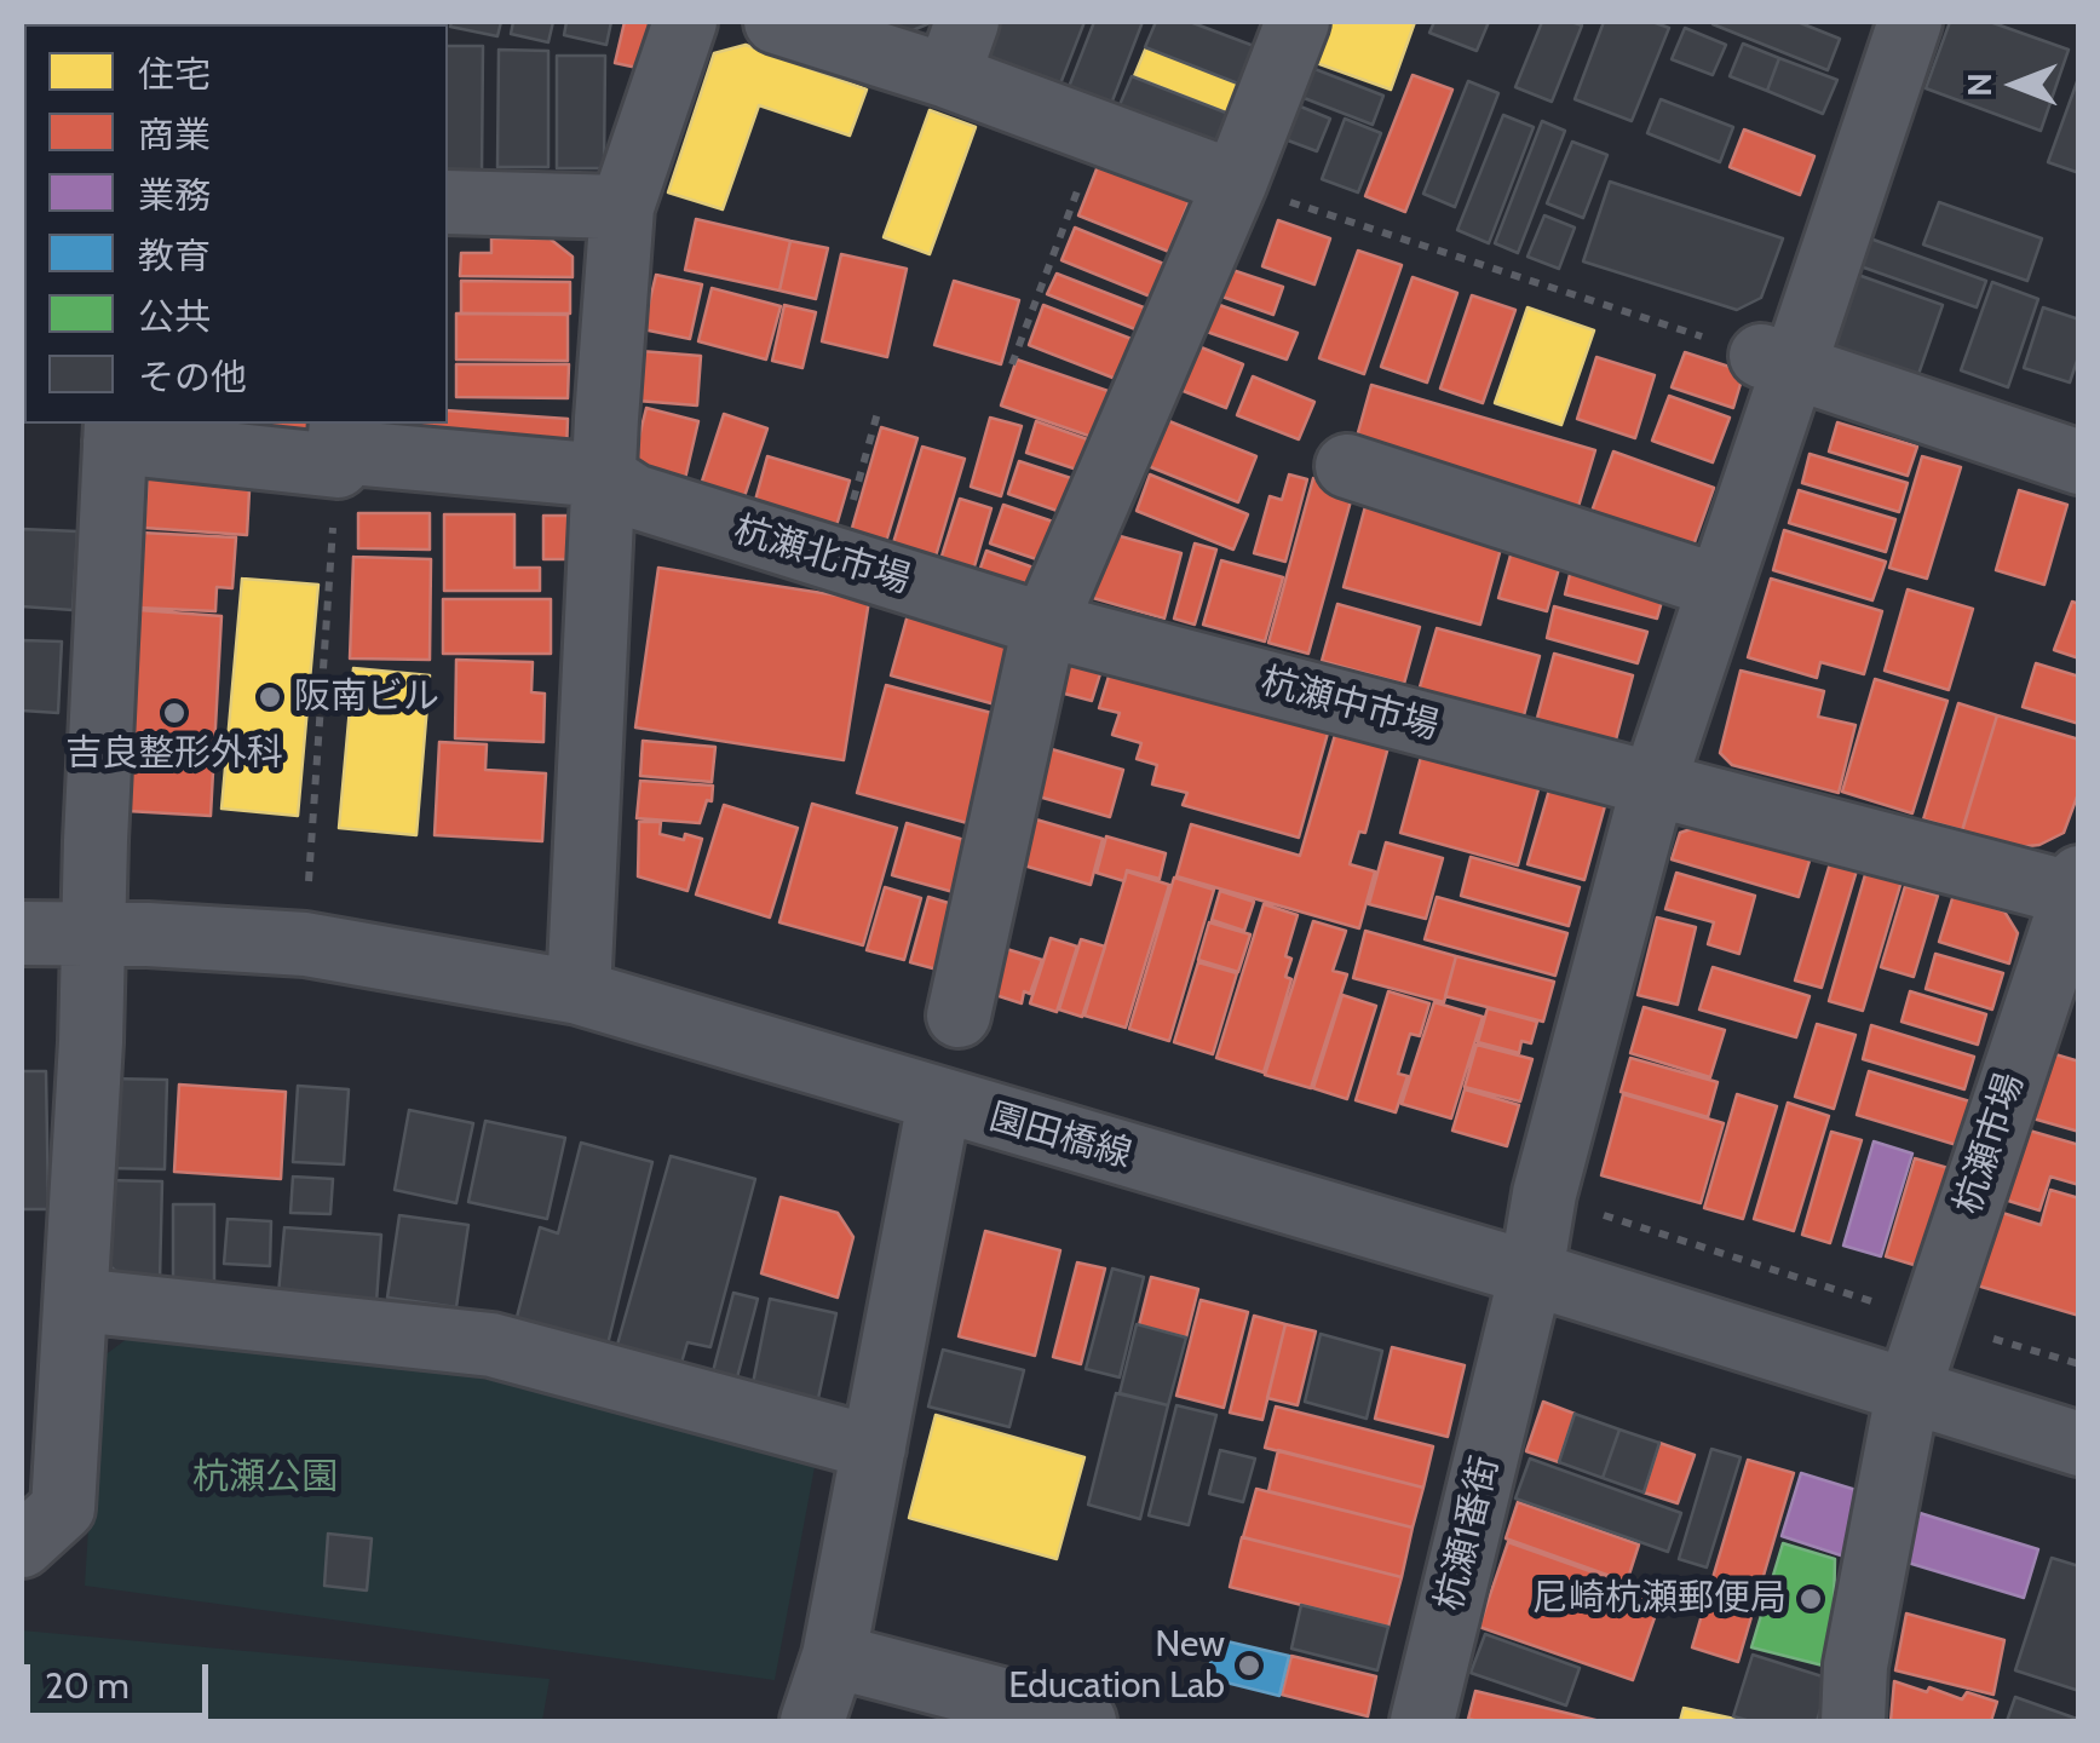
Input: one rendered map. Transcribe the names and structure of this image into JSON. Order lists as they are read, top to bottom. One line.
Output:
{"streets":{"street":["杭瀬北市場","杭瀬中市場","園田橋線","杭瀬市場","杭瀬1番街"]},"crossings":[["杭瀬北市場","杭瀬中市場"],["杭瀬中市場","杭瀬市場"],["杭瀬中市場","杭瀬1番街"],["園田橋線","杭瀬市場"],["園田橋線","杭瀬1番街"],["杭瀬市場","杭瀬1番街"]],"parks":["杭瀬公園"],"places":["阪南ビル","吉良整形外科","尼崎杭瀬郵便局","New Education Lab"],"legend":["住宅","商業","業務","教育","公共","その他"],"scale_bar":"20 m","north":"left"}
